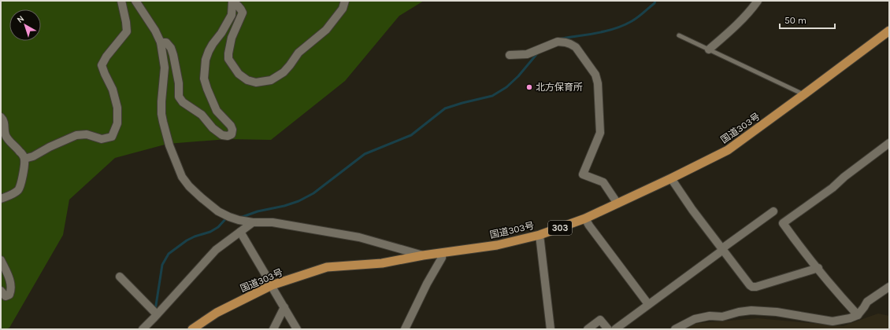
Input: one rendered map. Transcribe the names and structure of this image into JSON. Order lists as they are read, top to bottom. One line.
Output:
{"streets":{"highway":["国道303号","303"]},"places":["北方保育所"],"scale_bar":"50 m","north":"top left"}
